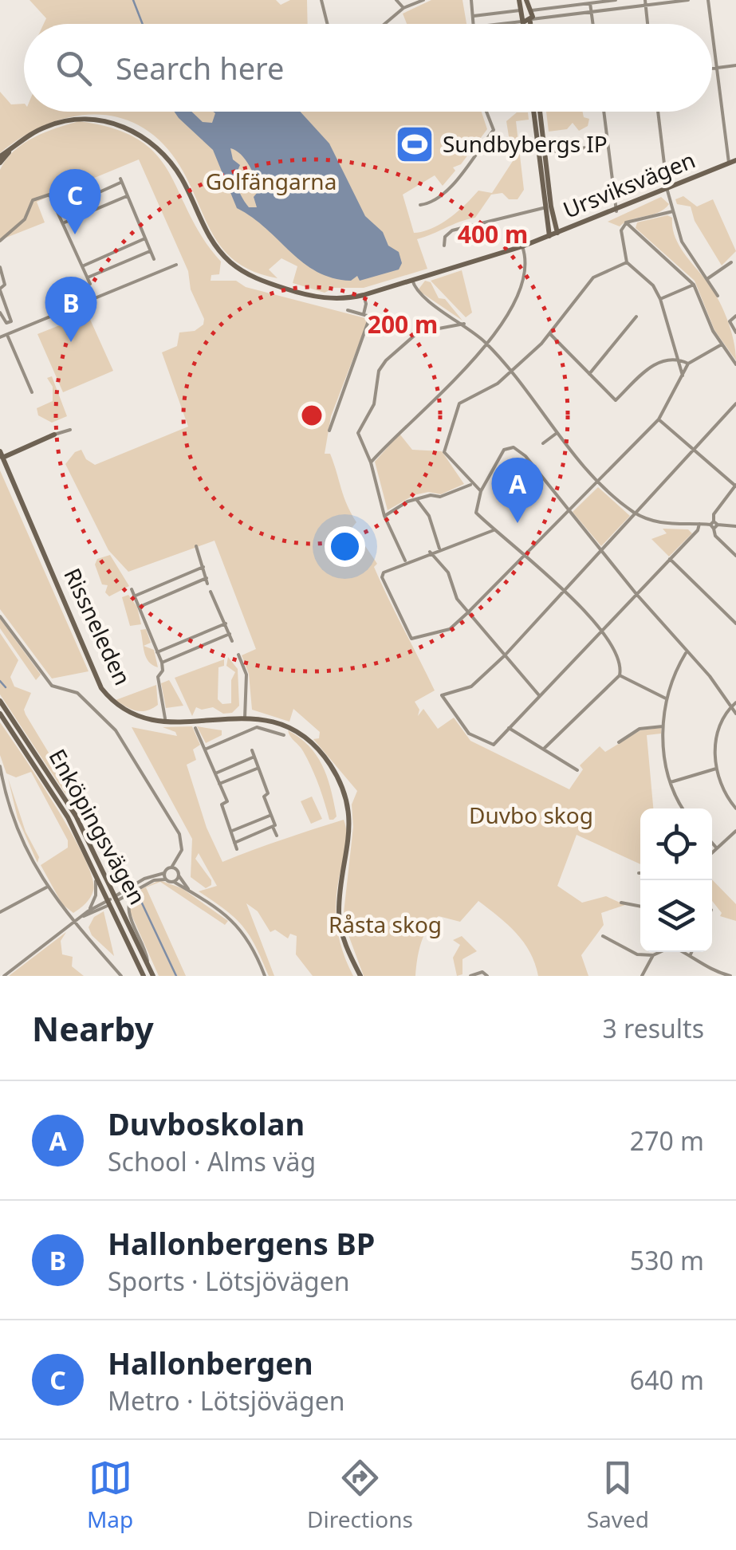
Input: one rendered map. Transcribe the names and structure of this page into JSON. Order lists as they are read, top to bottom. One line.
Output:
{"streets":{"street":["Ursviksvägen","Rissneleden","Enköpingsvägen"]},"parks":["Golfängarna","Duvbo skog","Råsta skog"],"places":{"sports":["Sundbybergs IP"]},"page":{"search":"Search here","pins":["C","B","A"],"heading":["Nearby","3 results"],"list":[{"mark":"A","name":"Duvboskolan","note":"School · Alms väg","value":"270 m"},{"mark":"B","name":"Hallonbergens BP","note":"Sports · Lötsjövägen","value":"530 m"},{"mark":"C","name":"Hallonbergen","note":"Metro · Lötsjövägen","value":"640 m"}],"nav":["Map","Directions","Saved"]},"rings":["400 m","200 m"]}
